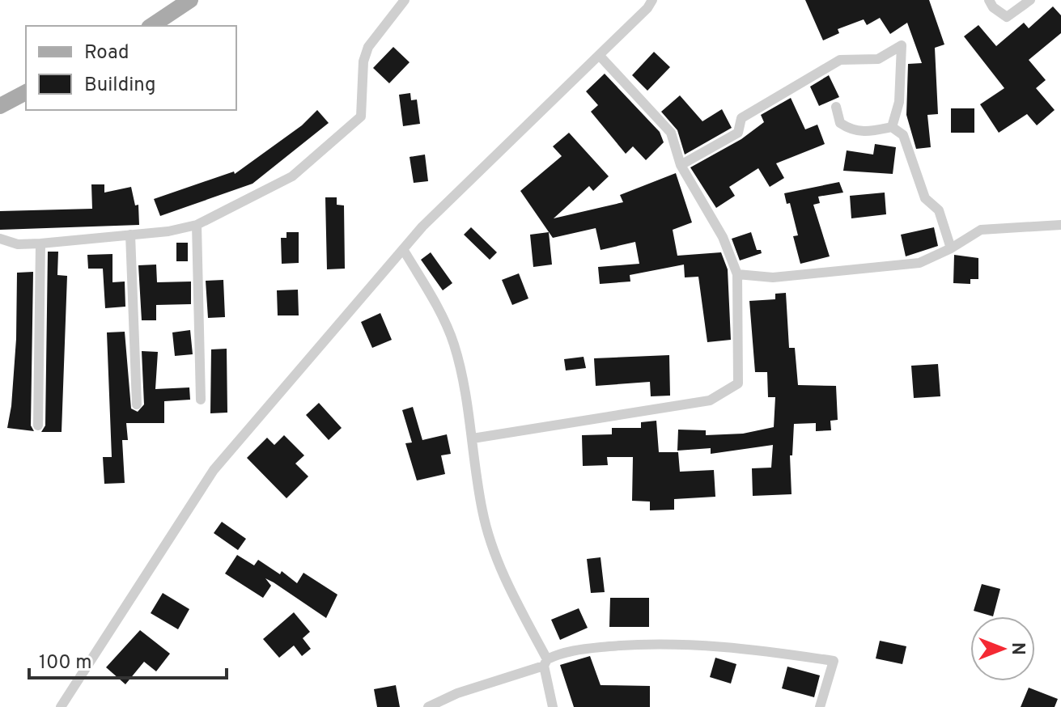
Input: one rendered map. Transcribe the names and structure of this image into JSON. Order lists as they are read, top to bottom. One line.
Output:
{"legend":["Road","Building"],"scale_bar":"100 m","north":"right"}
